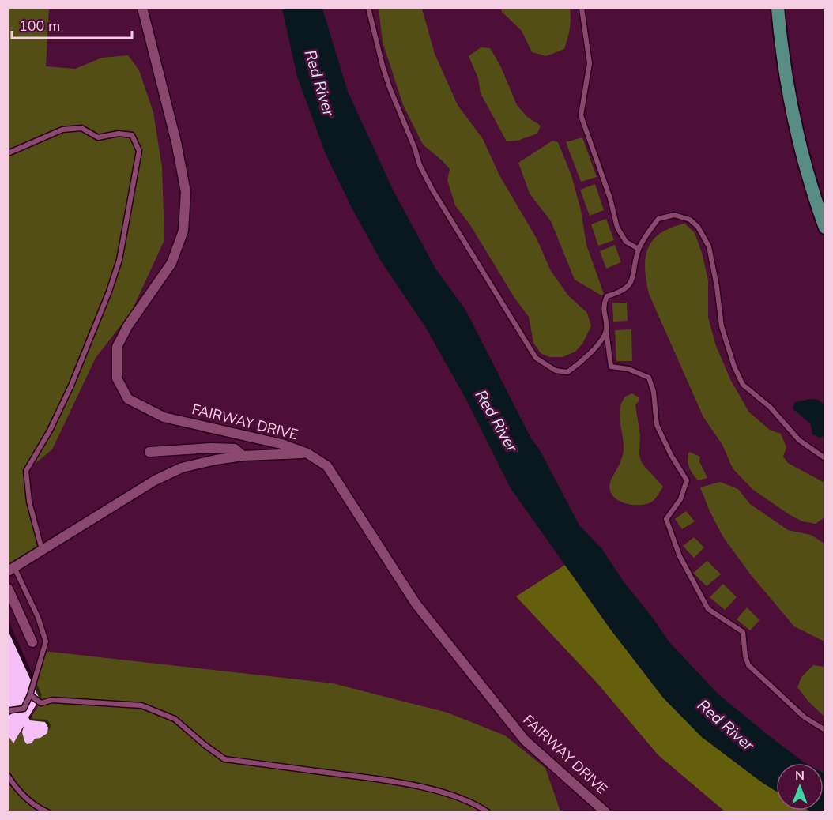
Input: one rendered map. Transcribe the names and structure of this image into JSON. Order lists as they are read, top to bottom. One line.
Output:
{"streets":{"street":["FAIRWAY DRIVE"]},"water":["Red River"],"scale_bar":"100 m","north":"top"}
